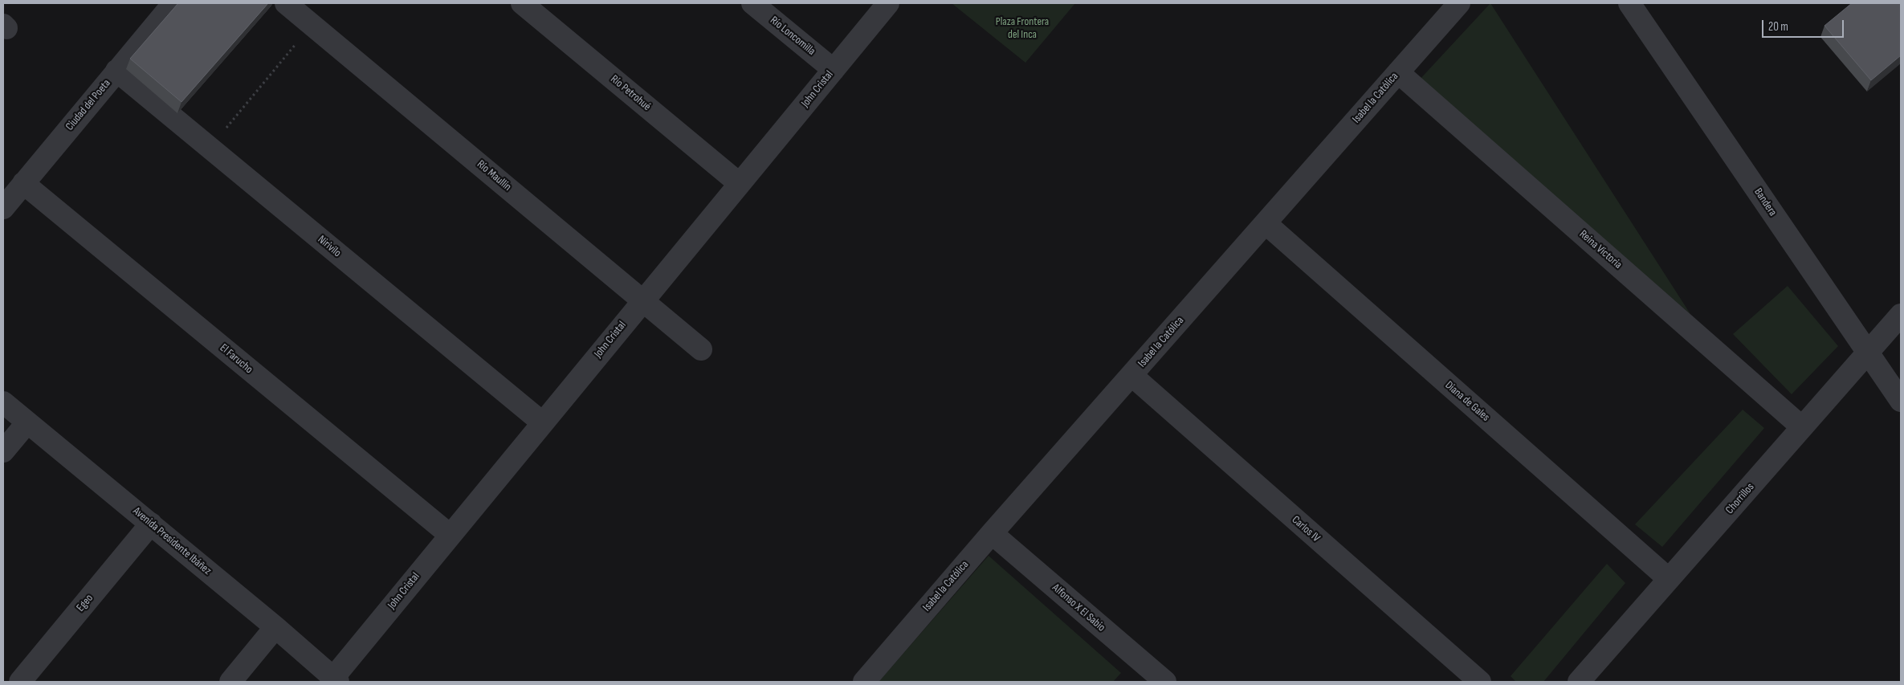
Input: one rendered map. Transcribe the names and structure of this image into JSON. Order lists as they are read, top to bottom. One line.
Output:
{"streets":{"street":["Río Loncomilla","John Cristal","Río Petrohué","Isabel la Católica","Ciudad del Poeta","Río Maullín","Bandera","Nirivilo","Reina Victoria","El Farucho","Diana de Gales","Chorrillos","Carlos IV","Avenida Presidente Ibáñez","Egeo","Alfonso X El Sabio"]},"crossings":[["Río Loncomilla","John Cristal"],["John Cristal","Río Petrohué"],["John Cristal","Río Maullín"],["John Cristal","Nirivilo"],["John Cristal","El Farucho"],["John Cristal","Avenida Presidente Ibáñez"],["Isabel la Católica","Reina Victoria"],["Isabel la Católica","Diana de Gales"],["Isabel la Católica","Carlos IV"],["Isabel la Católica","Alfonso X El Sabio"],["Ciudad del Poeta","Nirivilo"],["Ciudad del Poeta","El Farucho"],["Bandera","Chorrillos"],["Reina Victoria","Chorrillos"],["Diana de Gales","Chorrillos"],["Avenida Presidente Ibáñez","Egeo"]],"parks":["Plaza Frontera del Inca"],"scale_bar":"20 m"}
